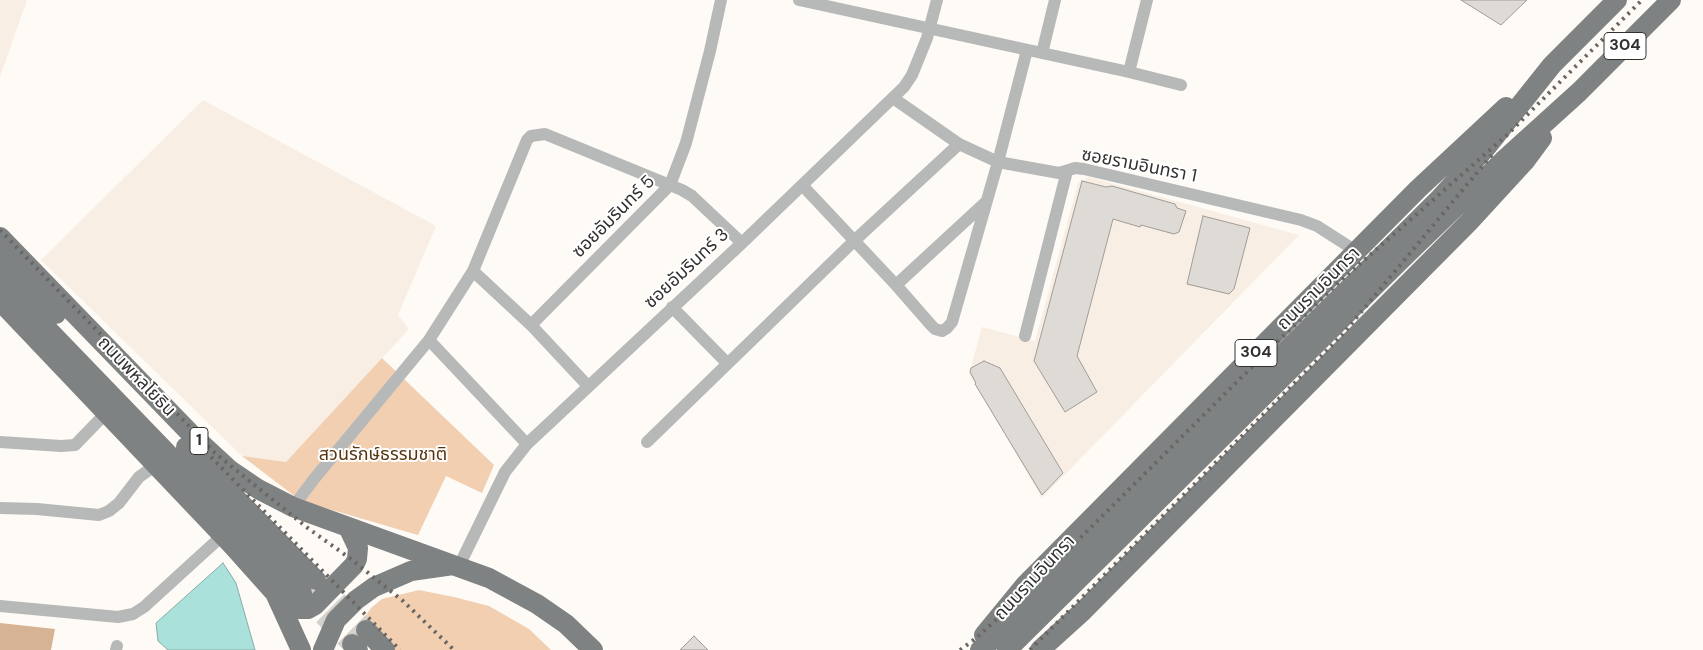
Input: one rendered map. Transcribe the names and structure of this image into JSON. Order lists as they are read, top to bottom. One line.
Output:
{"streets":{"main road":["304","ถนนรามอินทรา","ถนนพหลโยธิน","1"],"street":["ซอยรามอินทรา 1","ซอยอัมรินทร์ 5","ซอยอัมรินทร์ 3"]},"crossings":[["ซอยรามอินทรา 1","ซอยอัมรินทร์ 3"],["ซอยรามอินทรา 1","ถนนรามอินทรา"],["ซอยอัมรินทร์ 3","ถนนพหลโยธิน"]],"parks":["สวนรักษ์ธรรมชาติ"]}
